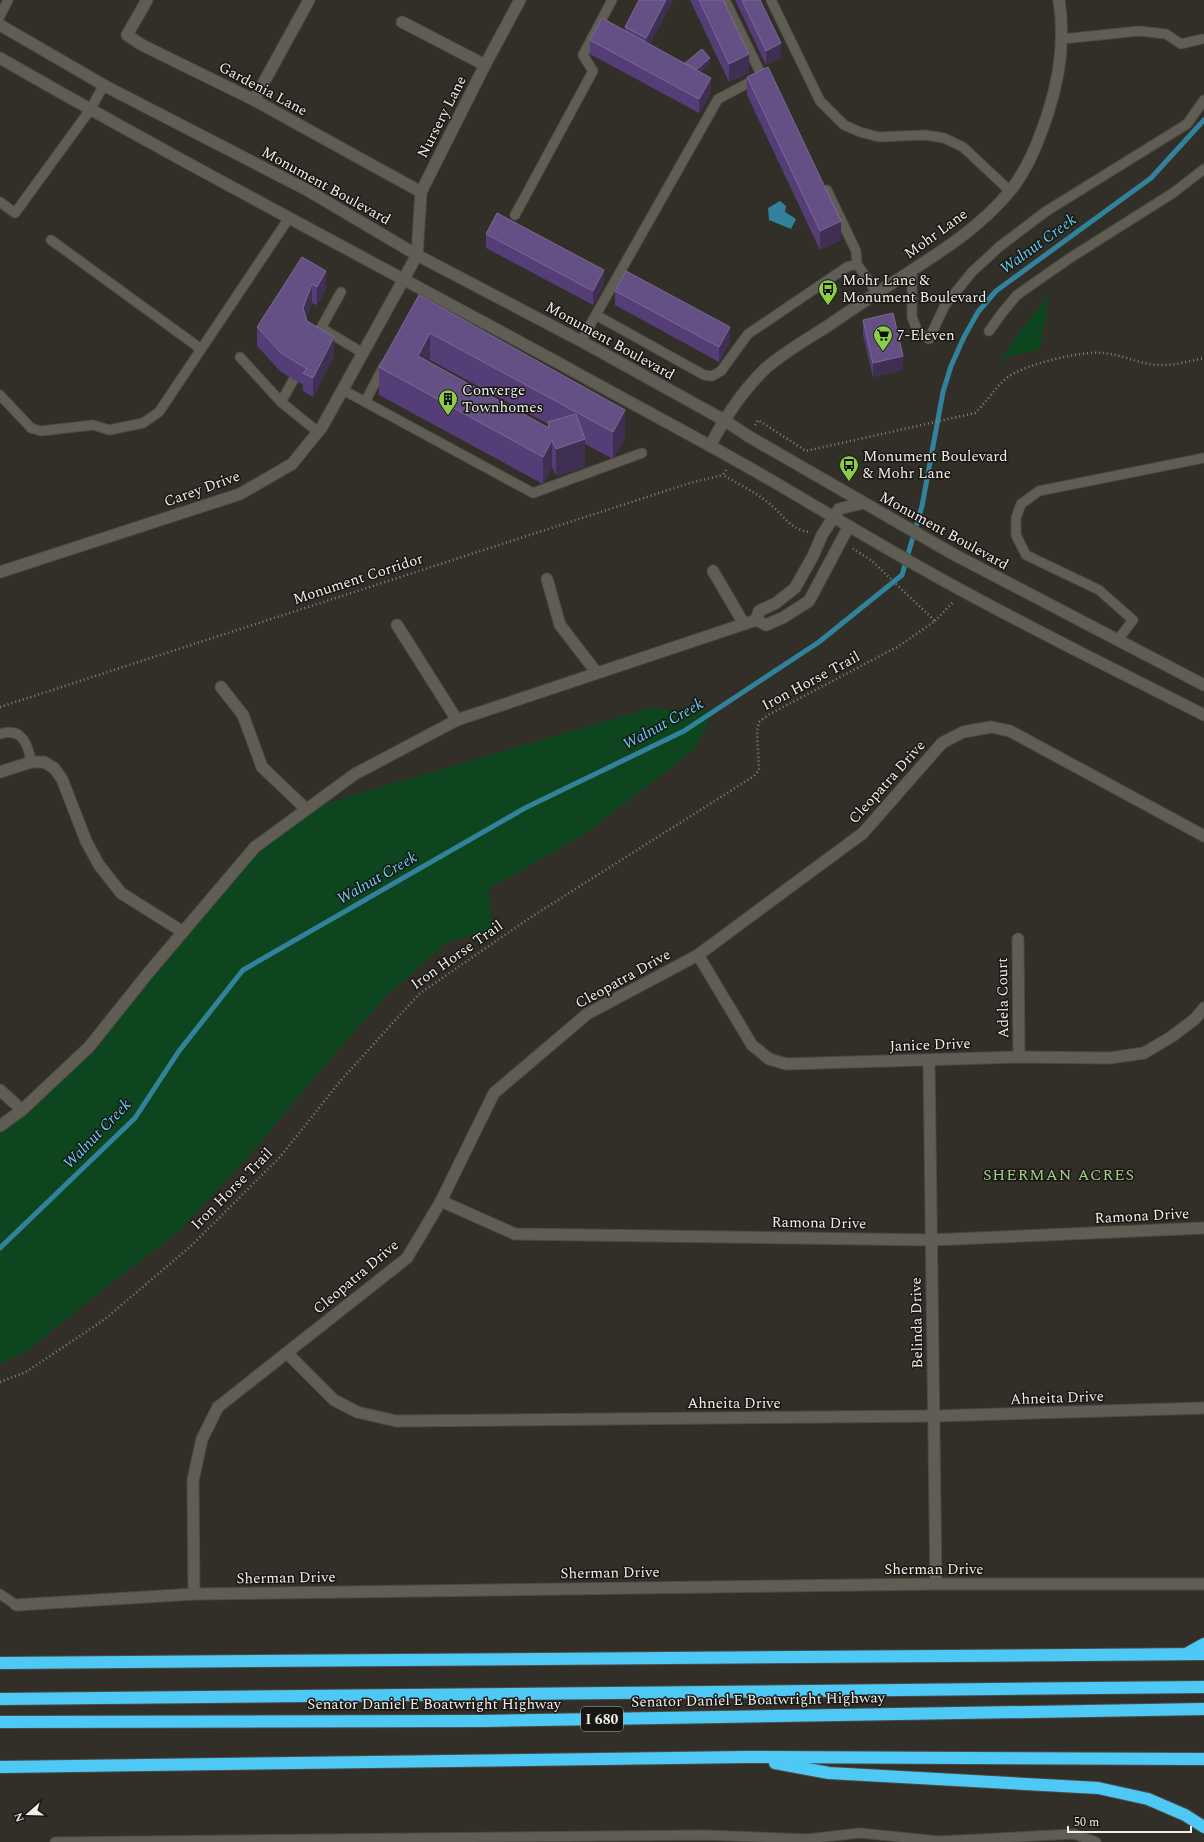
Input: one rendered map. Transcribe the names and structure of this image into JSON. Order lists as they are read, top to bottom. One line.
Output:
{"streets":{"highway":["Senator Daniel E Boatwright Highway","I 680"],"street":["Gardenia Lane","Nursery Lane","Monument Boulevard","Mohr Lane","Carey Drive","Cleopatra Drive","Adela Court","Janice Drive","Ramona Drive","Belinda Drive","Ahneita Drive","Sherman Drive"],"path":["Monument Corridor","Iron Horse Trail"]},"crossings":[["Gardenia Lane","Nursery Lane"],["Nursery Lane","Monument Boulevard"],["Nursery Lane","Carey Drive"],["Monument Boulevard","Mohr Lane"],["Monument Boulevard","Carey Drive"],["Cleopatra Drive","Janice Drive"],["Cleopatra Drive","Ramona Drive"],["Cleopatra Drive","Ahneita Drive"],["Cleopatra Drive","Sherman Drive"],["Adela Court","Janice Drive"],["Janice Drive","Belinda Drive"],["Ramona Drive","Belinda Drive"],["Belinda Drive","Ahneita Drive"],["Belinda Drive","Sherman Drive"]],"districts":["SHERMAN ACRES"],"water":["Walnut Creek"],"places":{"bus stop":["Mohr Lane & Monument Boulevard","Monument Boulevard & Mohr Lane"],"supermarket":["7-Eleven"],"building":["Converge Townhomes"]},"scale_bar":"50 m","north":"left"}
